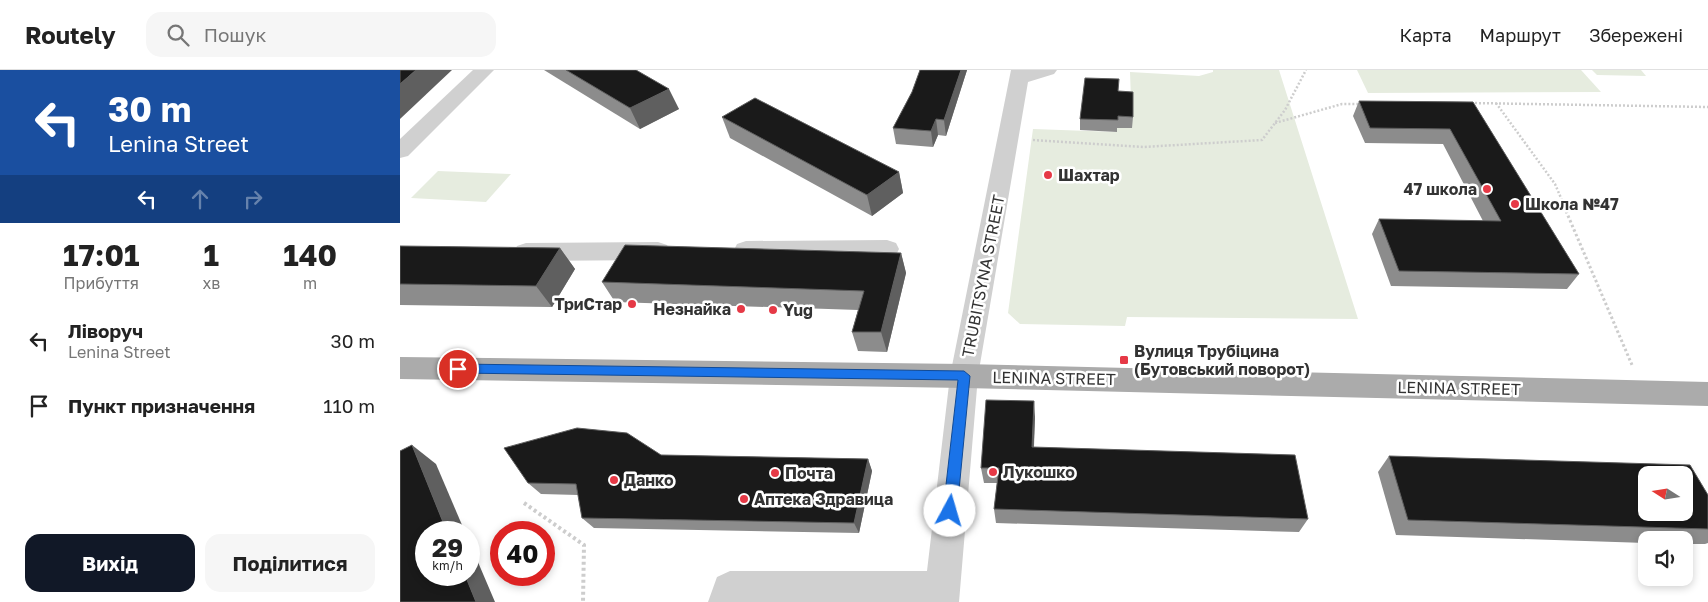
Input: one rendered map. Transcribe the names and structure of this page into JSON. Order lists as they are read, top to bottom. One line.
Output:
{"streets":{"main road":["LENINA STREET"],"street":["TRUBITSYNA STREET"]},"crossings":[["TRUBITSYNA STREET","LENINA STREET"]],"places":{"other":["Шахтар","47 школа","Школа №47","ТриСтар","Незнайка","Yug","Лукошко","Почта","Данко","Аптека Здравица"],"transit":["Вулиця Трубіцина (Бутовський поворот)"]},"north":"left","page":{"header":"Routely","search":"Пошук","nav":["Карта","Маршрут","Збережені"],"turn":["30 m","Lenina Street"],"eta":["17:01","Прибуття","1","хв","140","m"],"list":[{"name":"Ліворуч","note":"Lenina Street","value":"30 m"},{"name":"Пункт призначення","value":"110 m"}],"speed":"29 km/h","limit":"40","buttons":["Вихід","Поділитися"]}}
